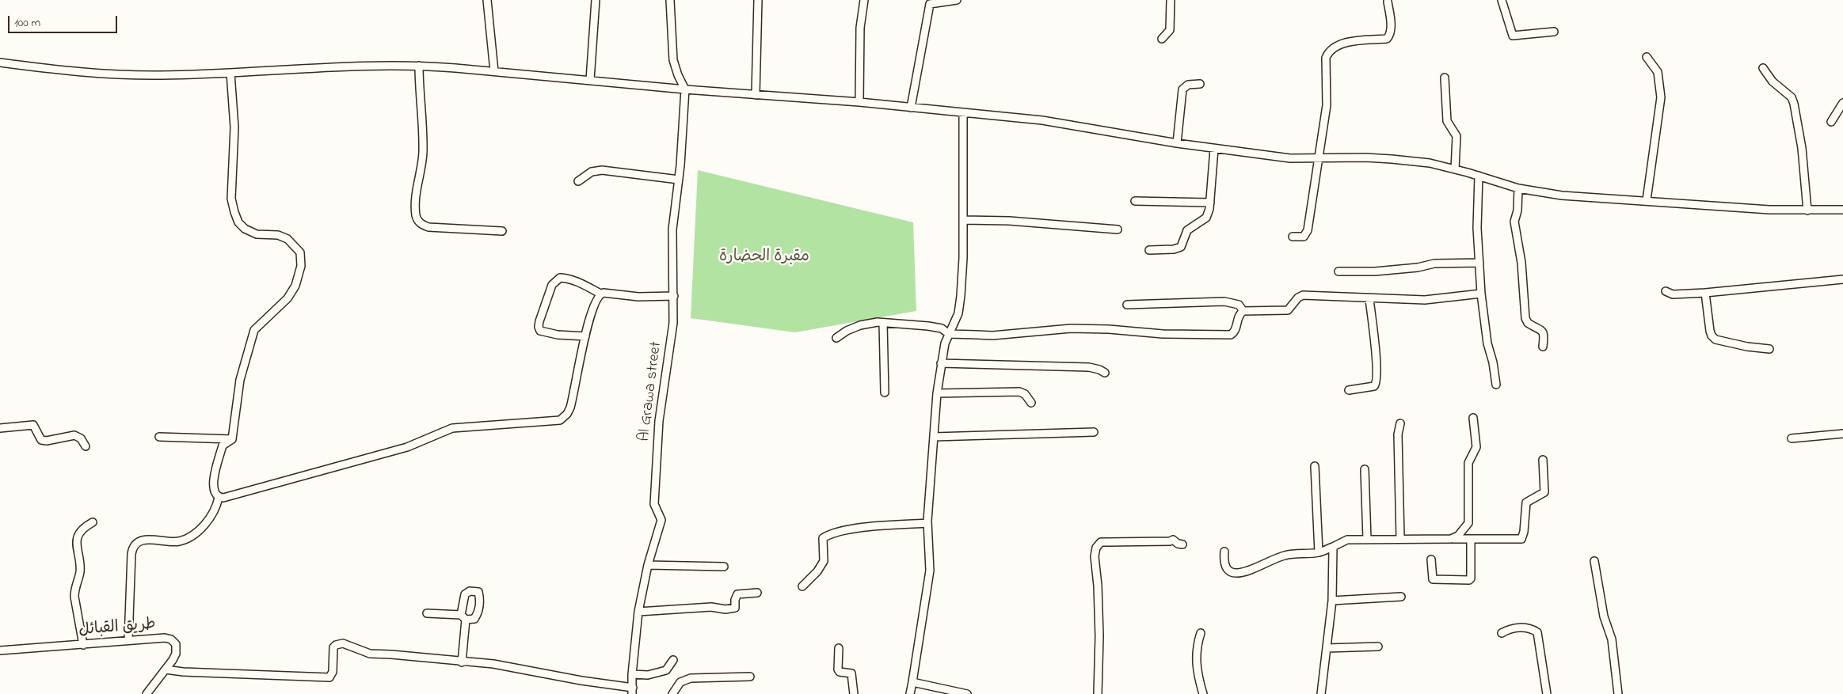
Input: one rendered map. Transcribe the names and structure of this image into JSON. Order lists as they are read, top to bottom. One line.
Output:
{"streets":{"street":["Al Grawa street","طريق القبائل"]},"parks":["مقبرة الحضارة"],"scale_bar":"100 m"}
